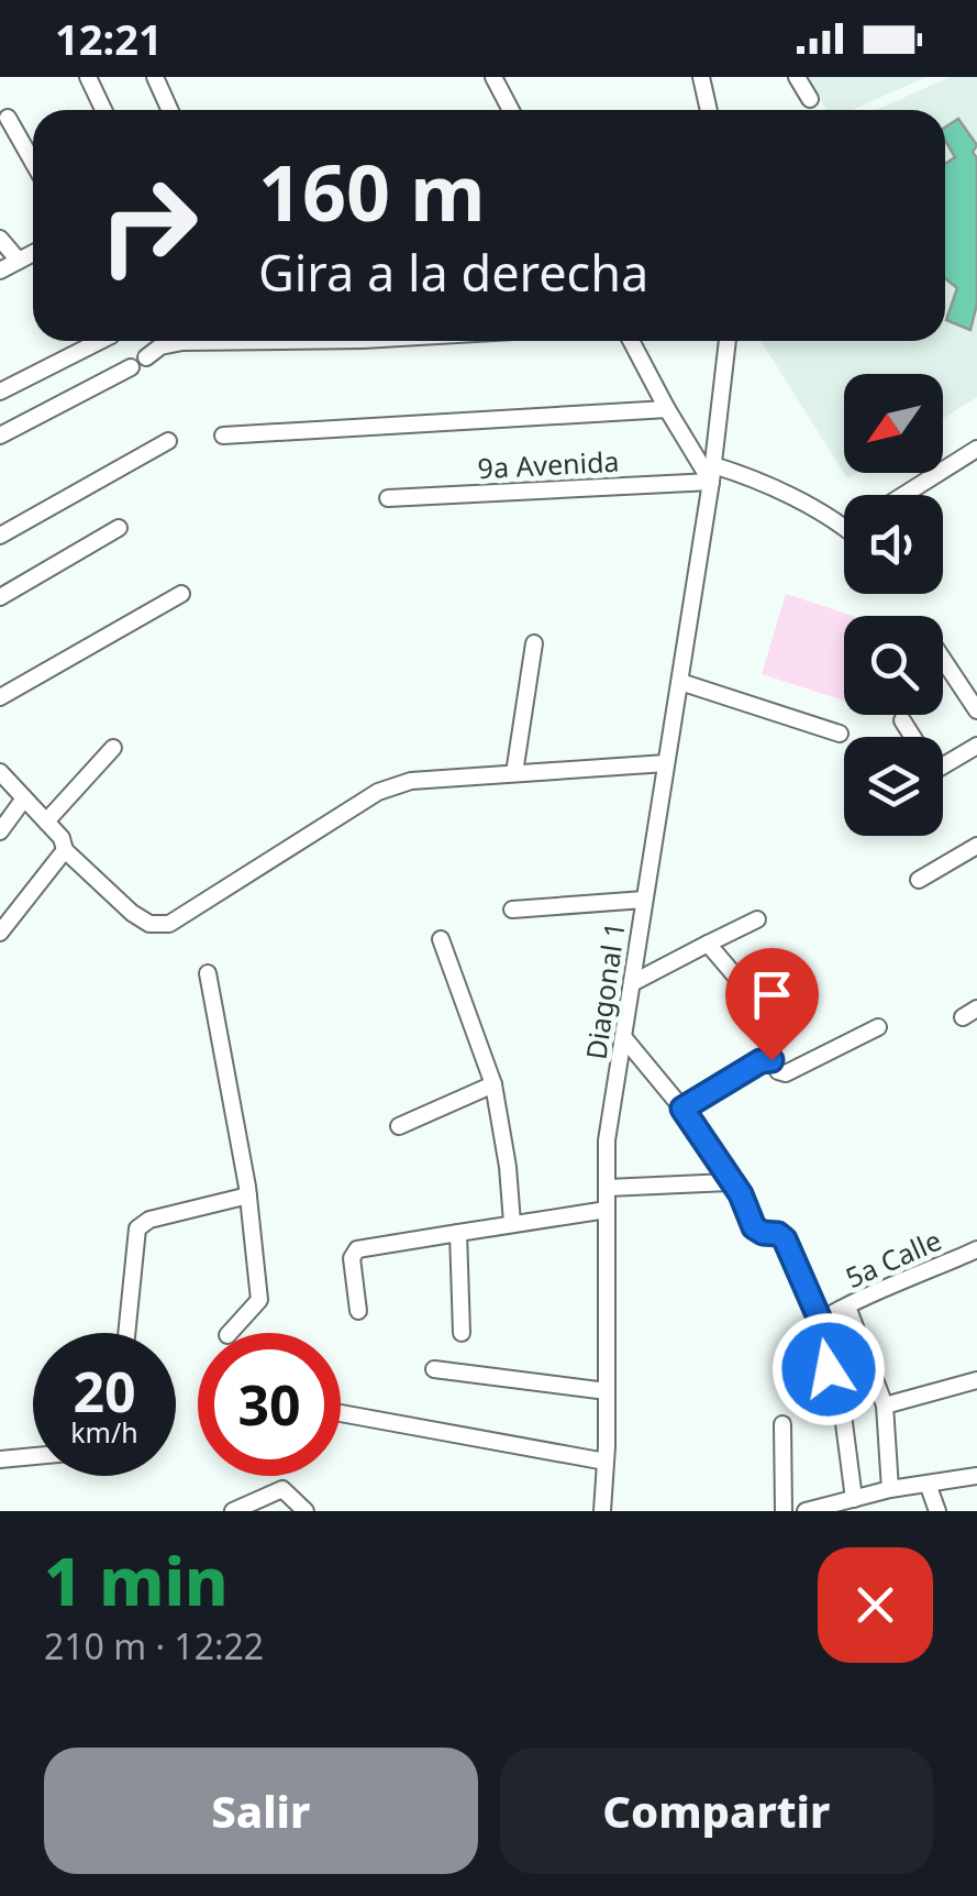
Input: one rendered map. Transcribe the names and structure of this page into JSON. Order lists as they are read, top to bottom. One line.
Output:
{"streets":{"street":["9a Avenida","Diagonal 1","5a Calle"]},"crossings":[["9a Avenida","Diagonal 1"]],"north":"bottom left","page":{"status":"12:21","turn":["160 m","Gira a la derecha"],"speed":"20 km/h","limit":"30","heading":["1 min","210 m · 12:22"],"buttons":["Salir","Compartir"]}}
